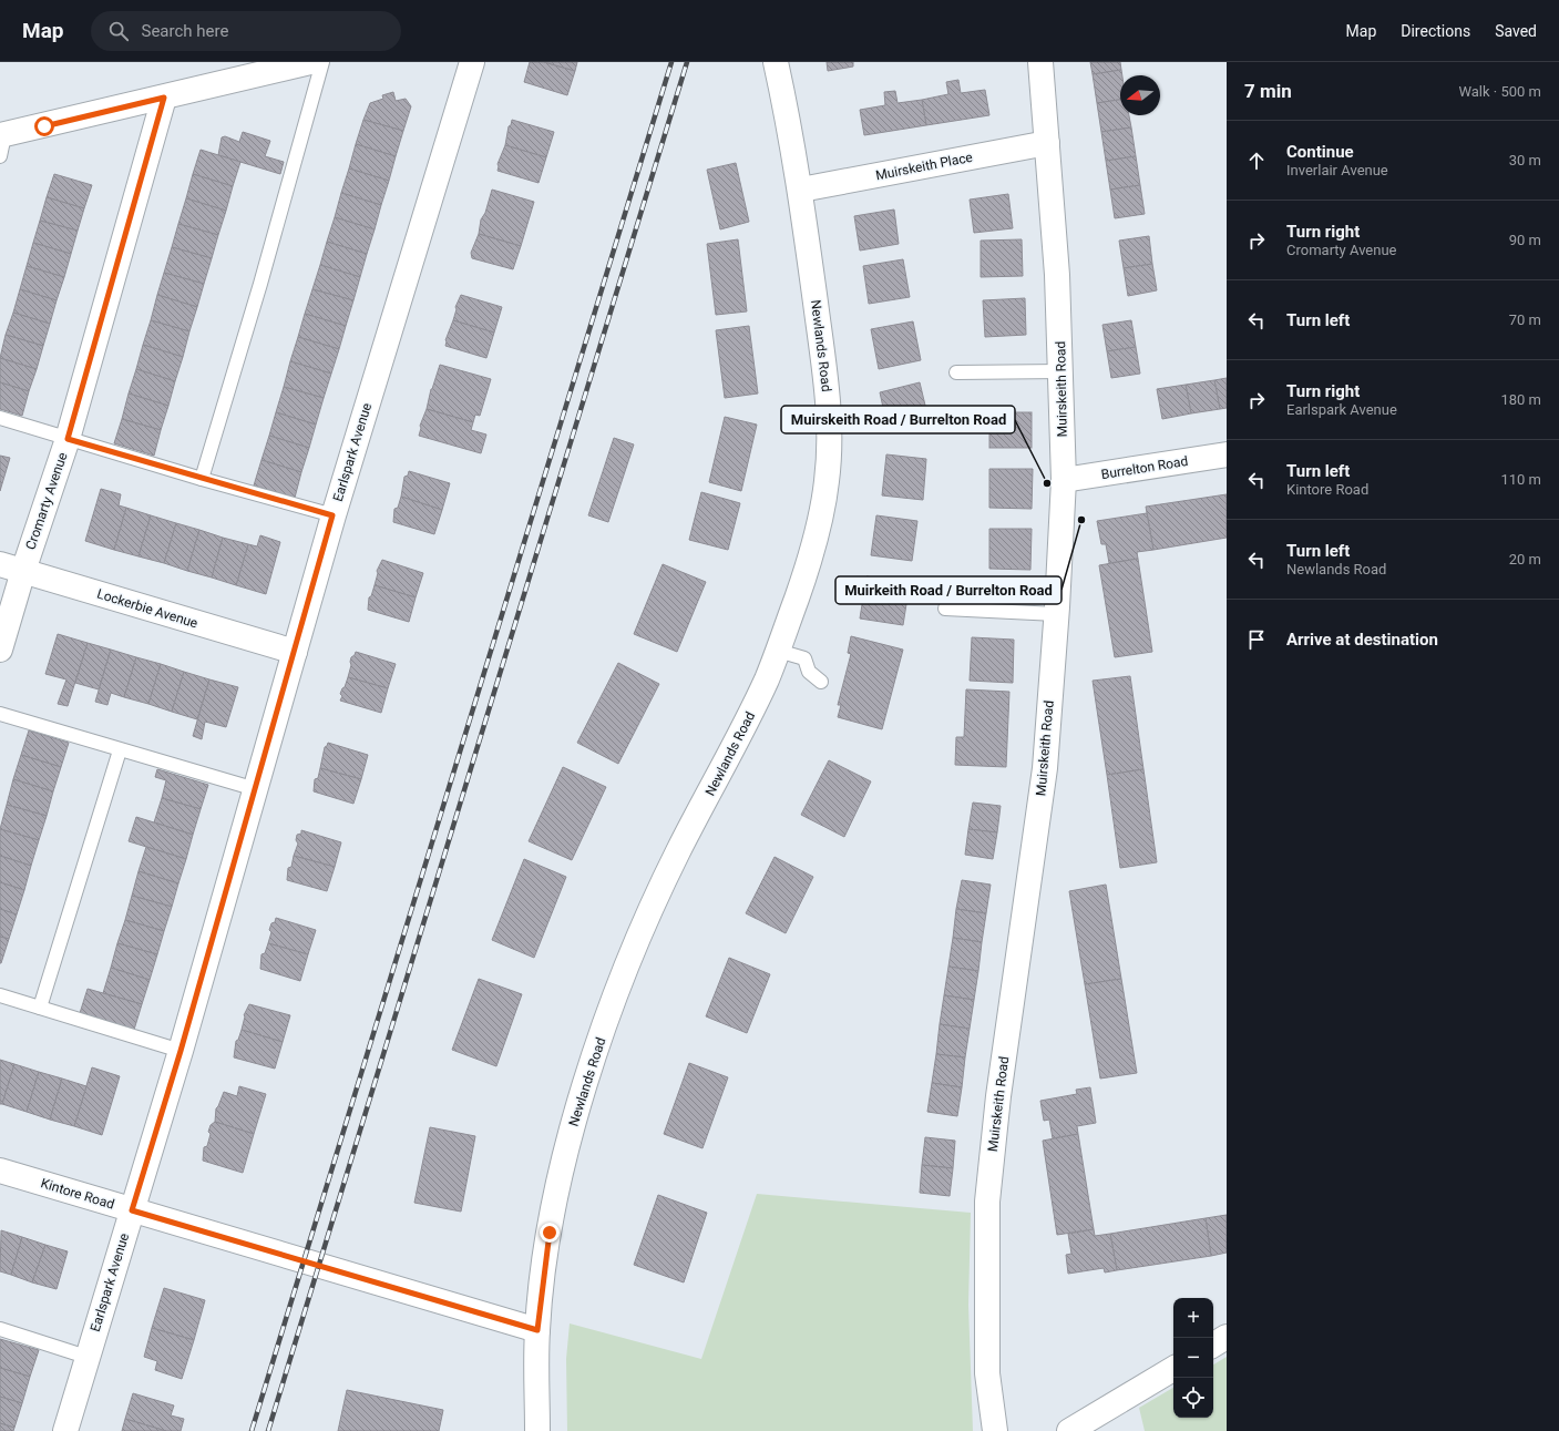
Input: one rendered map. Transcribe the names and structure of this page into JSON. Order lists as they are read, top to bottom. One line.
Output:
{"streets":{"street":["Muirskeith Place","Newlands Road","Muirskeith Road","Earlspark Avenue","Burrelton Road","Cromarty Avenue","Lockerbie Avenue","Kintore Road"]},"crossings":[["Muirskeith Place","Newlands Road"],["Muirskeith Place","Muirskeith Road"],["Newlands Road","Kintore Road"],["Muirskeith Road","Burrelton Road"],["Earlspark Avenue","Lockerbie Avenue"],["Earlspark Avenue","Kintore Road"],["Cromarty Avenue","Lockerbie Avenue"]],"places":["Muirskeith Road / Burrelton Road","Muirkeith Road / Burrelton Road"],"north":"left","page":{"header":"Map","search":"Search here","nav":["Map","Directions","Saved"],"heading":["7 min","Walk · 500 m"],"list":[["Continue","Inverlair Avenue","30 m"],["Turn right","Cromarty Avenue","90 m"],["Turn left","70 m"],["Turn right","Earlspark Avenue","180 m"],["Turn left","Kintore Road","110 m"],["Turn left","Newlands Road","20 m"],"Arrive at destination"],"map_buttons":["+","−"]}}
